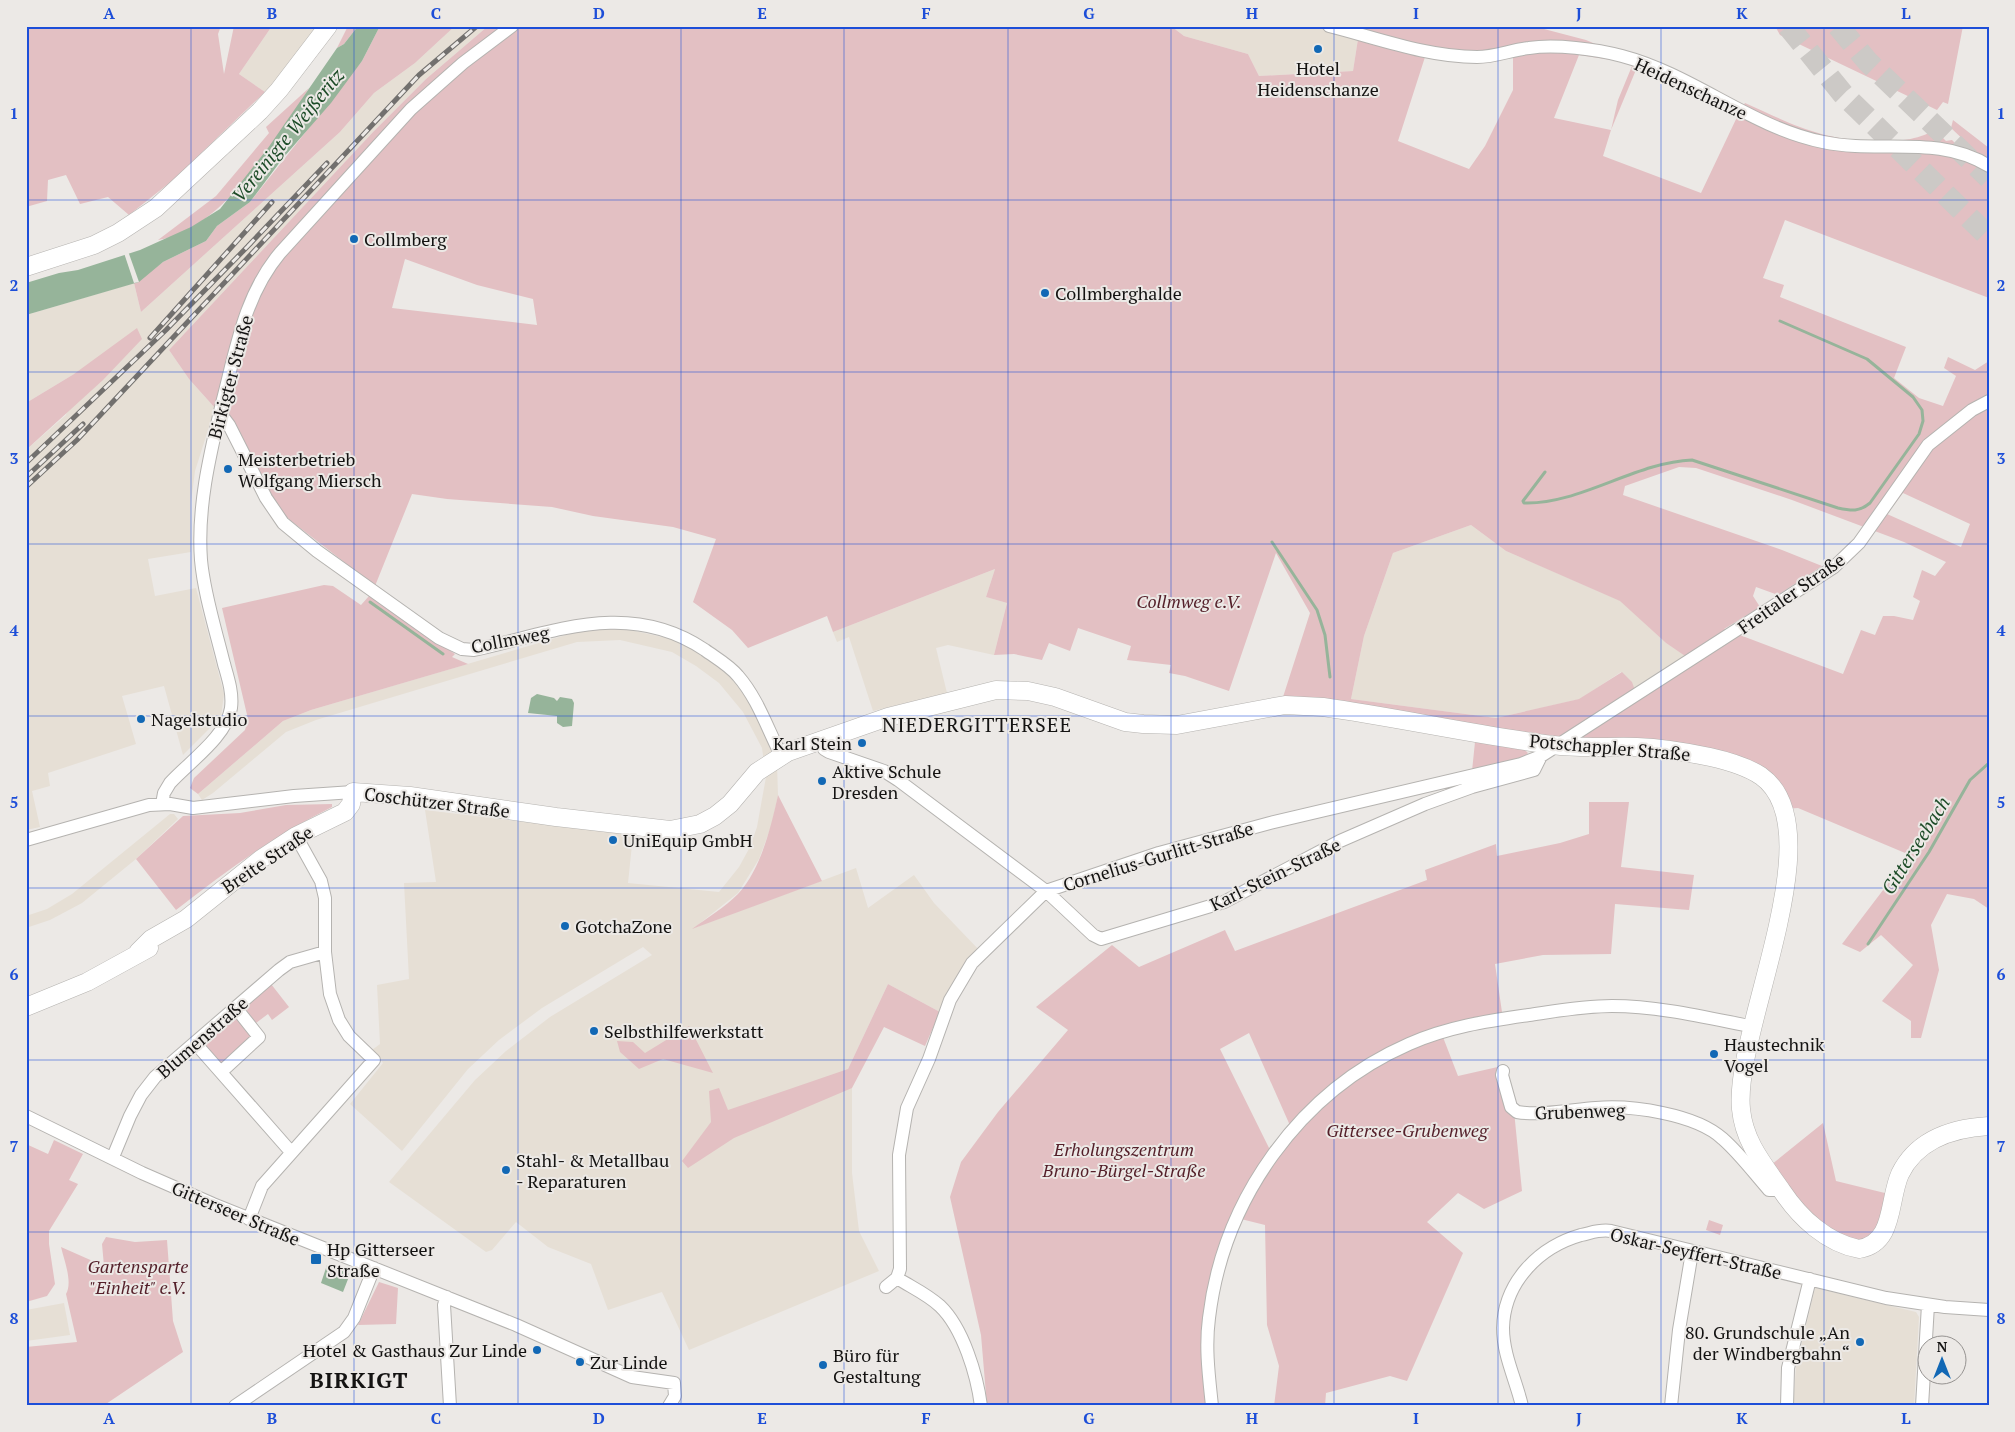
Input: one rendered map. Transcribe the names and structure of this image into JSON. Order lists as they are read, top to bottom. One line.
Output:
{"streets":{"street":["Heidenschanze","Birkigter Straße","Freitaler Straße","Collmweg","Potschappler Straße","Coschützer Straße","Cornelius-Gurlitt-Straße","Breite Straße","Karl-Stein-Straße","Blumenstraße","Grubenweg","Gitterseer Straße","Oskar-Seyffert-Straße"]},"crossings":[["Birkigter Straße","Collmweg"],["Birkigter Straße","Coschützer Straße"],["Freitaler Straße","Potschappler Straße"],["Freitaler Straße","Cornelius-Gurlitt-Straße"],["Collmweg","Potschappler Straße"],["Collmweg","Coschützer Straße"],["Potschappler Straße","Coschützer Straße"],["Potschappler Straße","Cornelius-Gurlitt-Straße"],["Potschappler Straße","Karl-Stein-Straße"],["Potschappler Straße","Grubenweg"],["Coschützer Straße","Breite Straße"],["Cornelius-Gurlitt-Straße","Karl-Stein-Straße"],["Blumenstraße","Gitterseer Straße"]],"districts":["NIEDERGITTERSEE","BIRKIGT"],"water":["Vereinigte Weißeritz","Gitterseebach"],"parks":["Collmweg e.V.","Gittersee-Grubenweg","Erholungszentrum Bruno-Bürgel-Straße","Gartensparte \"Einheit\" e.V."],"places":{"other":["Hotel Heidenschanze","Collmberg","Collmberghalde","Meisterbetrieb Wolfgang Miersch","Nagelstudio","Karl Stein","Aktive Schule Dresden","UniEquip GmbH","GotchaZone","Selbsthilfewerkstatt","Haustechnik Vogel","Stahl- & Metallbau - Reparaturen","80. Grundschule „An der Windbergbahn“","Hotel & Gasthaus Zur Linde","Zur Linde","Büro für Gestaltung"],"transit":["Hp Gitterseer Straße"]},"north":"top","grid":{"columns":["A","B","C","D","E","F","G","H","I","J","K","L"],"rows":["1","2","3","4","5","6","7","8"]}}
